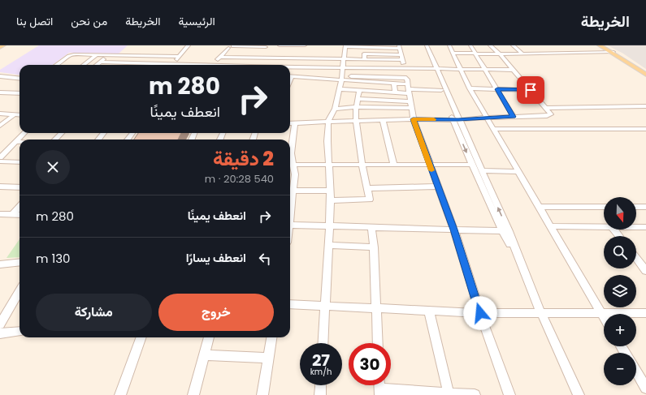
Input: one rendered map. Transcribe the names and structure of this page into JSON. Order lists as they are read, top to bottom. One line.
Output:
{"north":"bottom","page":{"header":"الخريطة","nav":["الرئيسية","الخريطة","من نحن","اتصل بنا"],"turn":["280 m","انعطف يمينًا"],"heading":["2 دقيقة","540 m · 20:28"],"list":[{"name":"انعطف يمينًا","value":"280 m"},{"name":"انعطف يسارًا","value":"130 m"}],"map_buttons":["+","−"],"buttons":["خروج","مشاركة"],"speed":"27 km/h","limit":"30"}}
